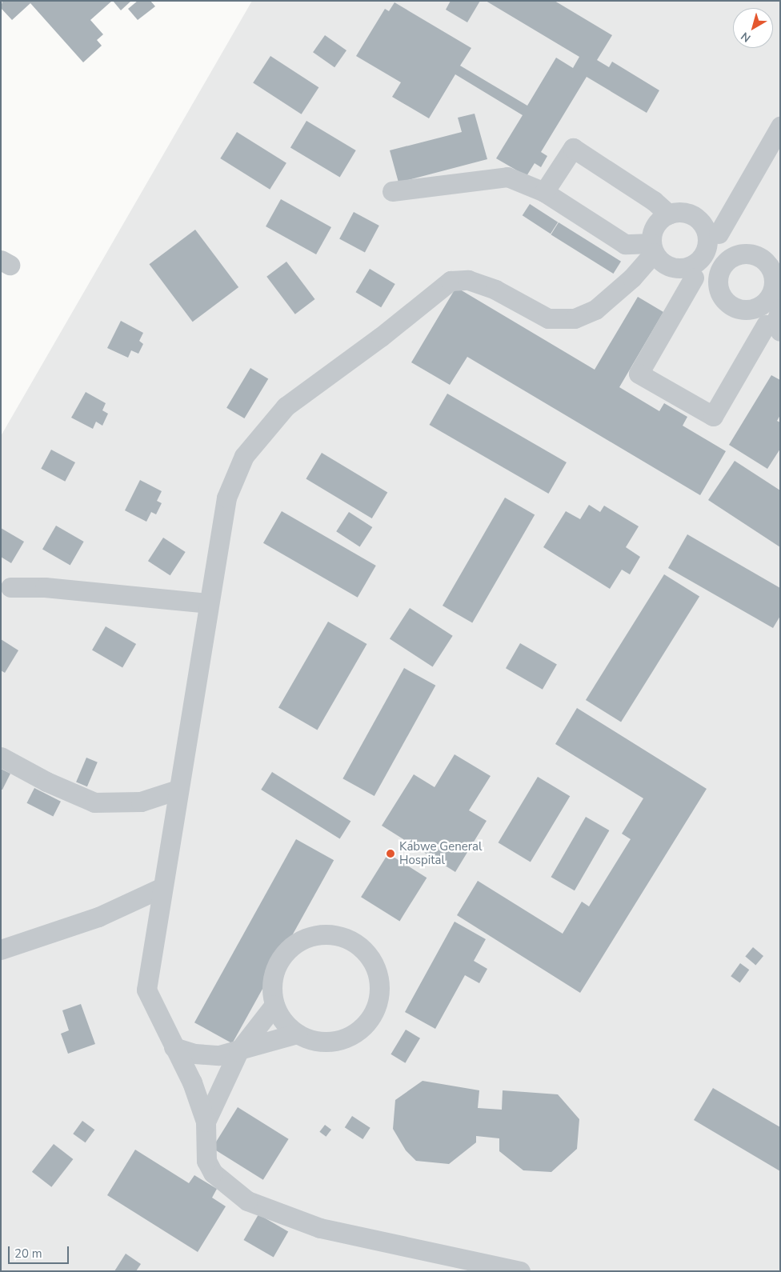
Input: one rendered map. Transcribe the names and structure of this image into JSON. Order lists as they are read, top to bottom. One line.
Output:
{"places":["Kabwe General Hospital"],"scale_bar":"20 m","north":"bottom left"}
